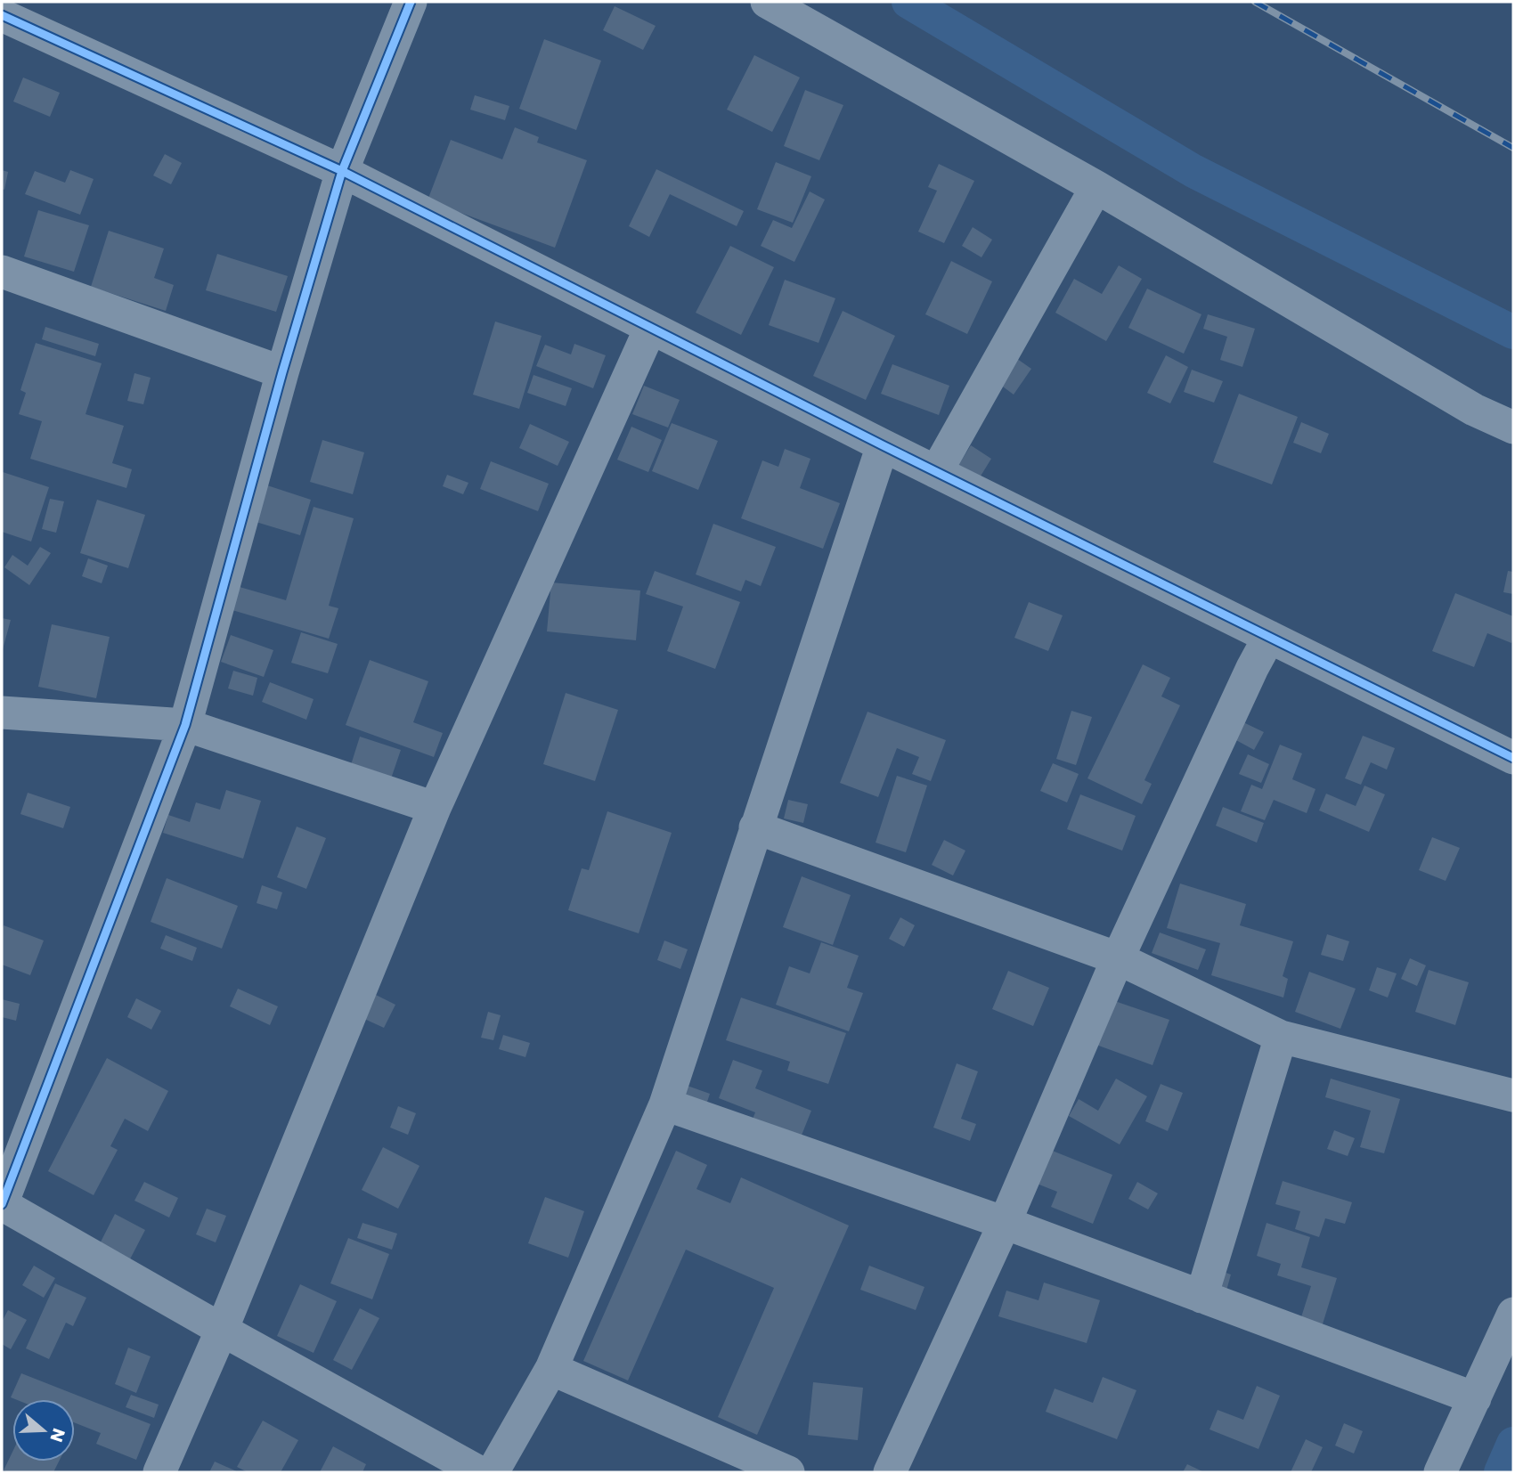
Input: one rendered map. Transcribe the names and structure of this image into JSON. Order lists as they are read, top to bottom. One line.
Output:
{"north":"right"}
